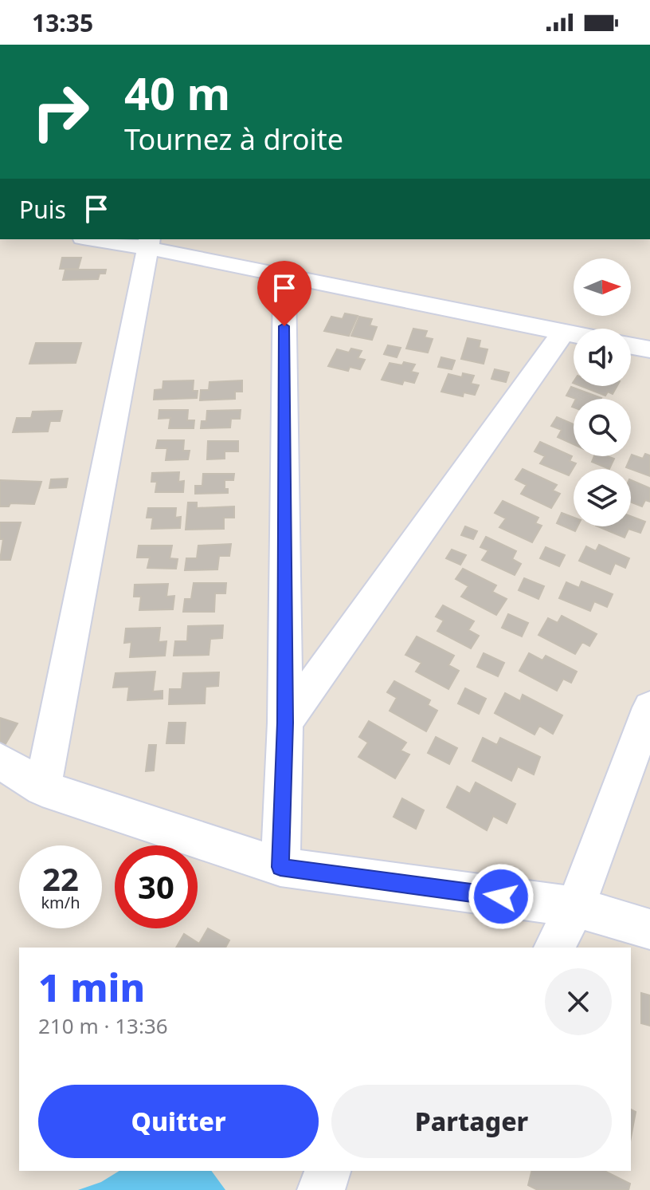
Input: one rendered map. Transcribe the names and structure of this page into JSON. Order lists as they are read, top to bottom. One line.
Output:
{"north":"right","page":{"status":"13:35","turn":["40 m","Tournez à droite"],"then":"Puis","speed":"22 km/h","limit":"30","heading":["1 min","210 m · 13:36"],"buttons":["Quitter","Partager"]}}
